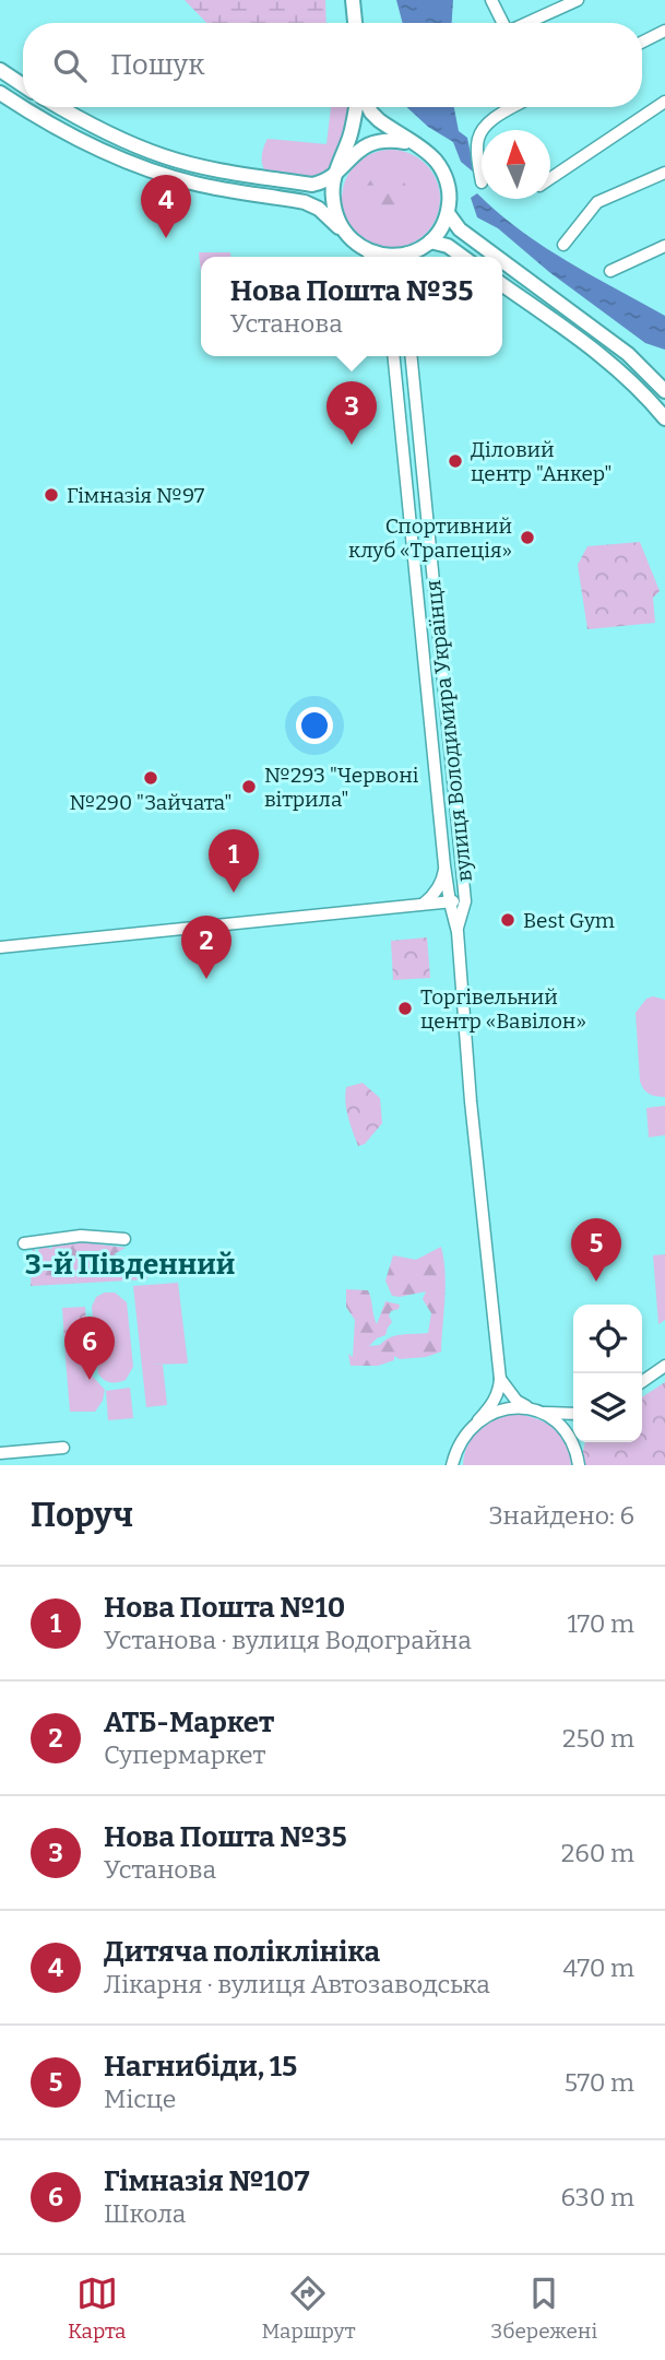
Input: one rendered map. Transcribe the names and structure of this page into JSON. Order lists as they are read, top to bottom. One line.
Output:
{"streets":{"street":["вулиця Володимира Українця"]},"districts":["3-й Південний"],"places":["Діловий центр \"Анкер\"","Гімназія №97","Спортивний клуб «Трапеція»","№290 \"Зайчата\"","№293 \"Червоні вітрила\"","Best Gym","Торгівельний центр «Вавілон»"],"north":"top","page":{"search":"Пошук","pins":["4","3","1","2","5","6"],"popup":["Нова Пошта №35","Установа"],"heading":["Поруч","Знайдено: 6"],"list":[{"mark":"1","name":"Нова Пошта №10","note":"Установа · вулиця Водограйна","value":"170 m"},{"mark":"2","name":"АТБ-Маркет","note":"Супермаркет","value":"250 m"},{"mark":"3","name":"Нова Пошта №35","note":"Установа","value":"260 m"},{"mark":"4","name":"Дитяча поліклініка","note":"Лікарня · вулиця Автозаводська","value":"470 m"},{"mark":"5","name":"Нагнибіди, 15","note":"Місце","value":"570 m"},{"mark":"6","name":"Гімназія №107","note":"Школа","value":"630 m"}],"nav":["Карта","Маршрут","Збережені"]}}
